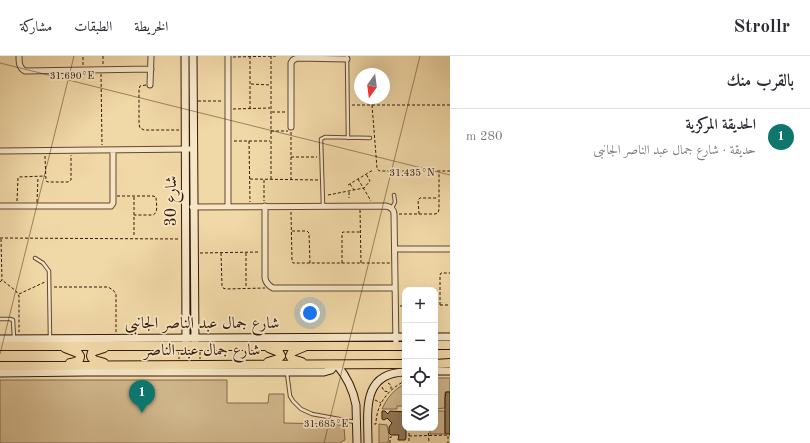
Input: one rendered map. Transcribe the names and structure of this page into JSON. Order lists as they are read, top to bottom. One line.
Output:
{"streets":{"main road":["شارع 30","شارع جمال عبد الناصر الجانبى","شارع جمال عبد الناصر"]},"crossings":[["شارع 30","شارع جمال عبد الناصر الجانبى"],["شارع 30","شارع جمال عبد الناصر"],["شارع جمال عبد الناصر الجانبى","شارع جمال عبد الناصر"]],"north":"bottom","page":{"header":"Strollr","nav":["الخريطة","الطبقات","مشاركة"],"heading":"بالقرب منك","list":[{"mark":"1","name":"الحديقة المركزية","note":"حديقة · شارع جمال عبد الناصر الجانبى","value":"280 m"}],"map_buttons":["+","−"],"pins":"1"},"coordinates":["31.690°E","31.435°N","31.685°E"]}
